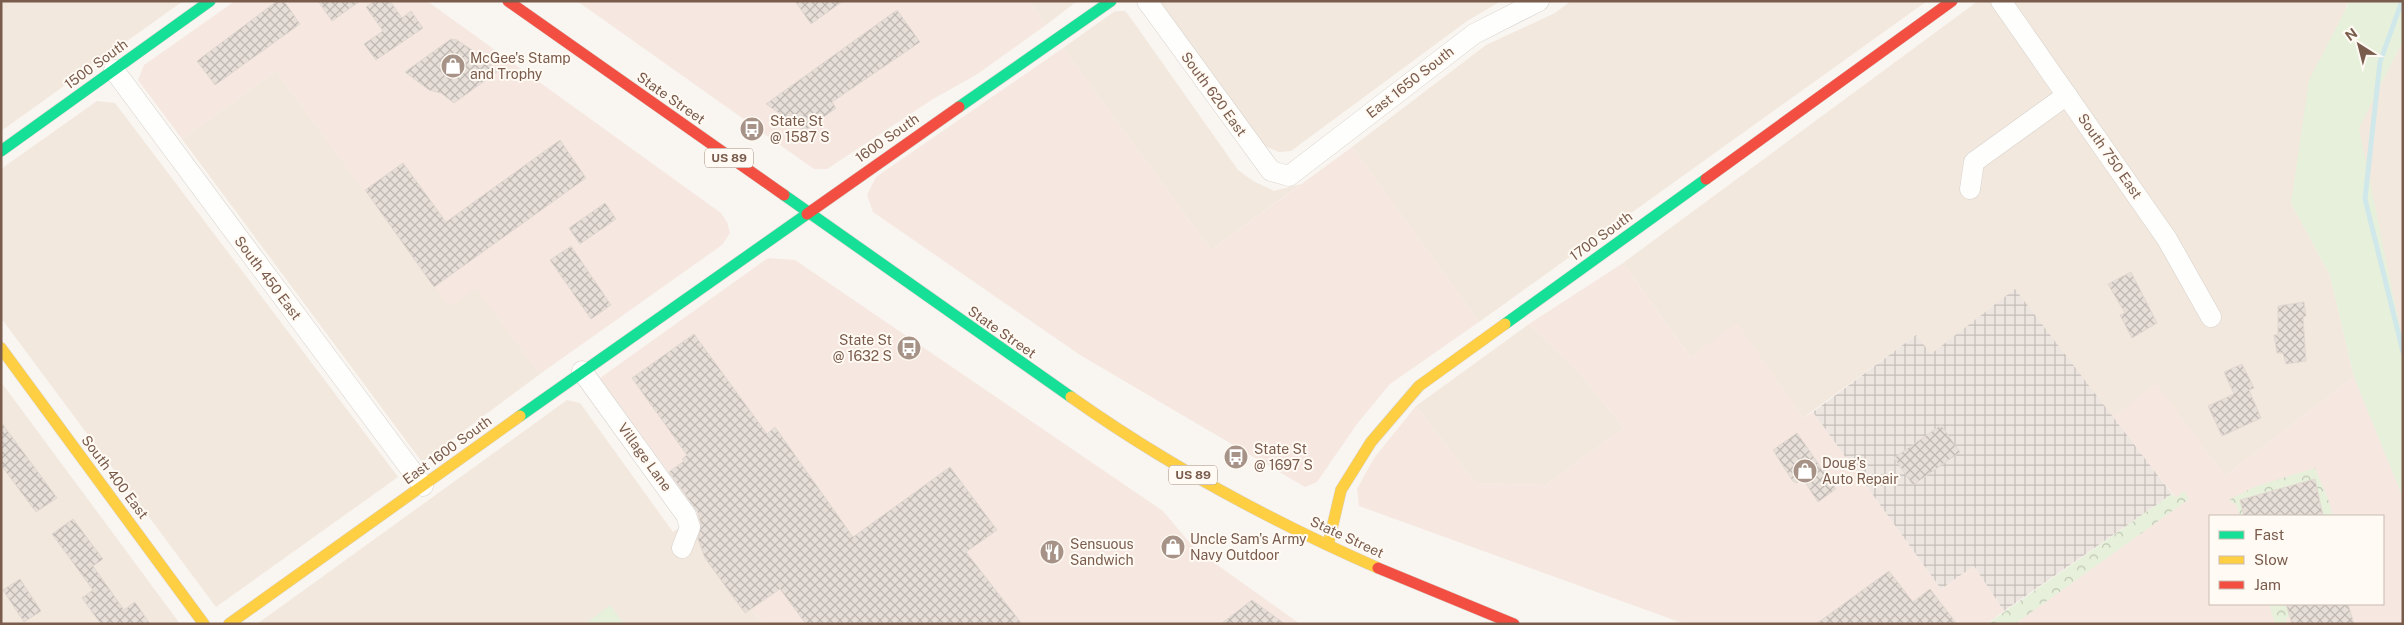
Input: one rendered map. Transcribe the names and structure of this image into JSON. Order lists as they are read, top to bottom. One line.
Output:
{"streets":{"street":["1500 South","East 1650 South","South 620 East","State Street","1600 South","South 750 East","US 89","1700 South","South 450 East","East 1600 South","Village Lane","South 400 East"]},"crossings":[["1500 South","South 450 East"],["East 1650 South","South 620 East"],["State Street","1600 South"],["State Street","1700 South"],["1600 South","East 1600 South"],["South 450 East","East 1600 South"],["East 1600 South","Village Lane"]],"places":{"shop":["McGee's Stamp and Trophy","Doug's Auto Repair","Uncle Sam's Army Navy Outdoor"],"bus stop":["State St @ 1587 S","State St @ 1632 S","State St @ 1697 S"],"restaurant":["Sensuous Sandwich"]},"legend":["Fast","Slow","Jam"],"north":"top left"}
